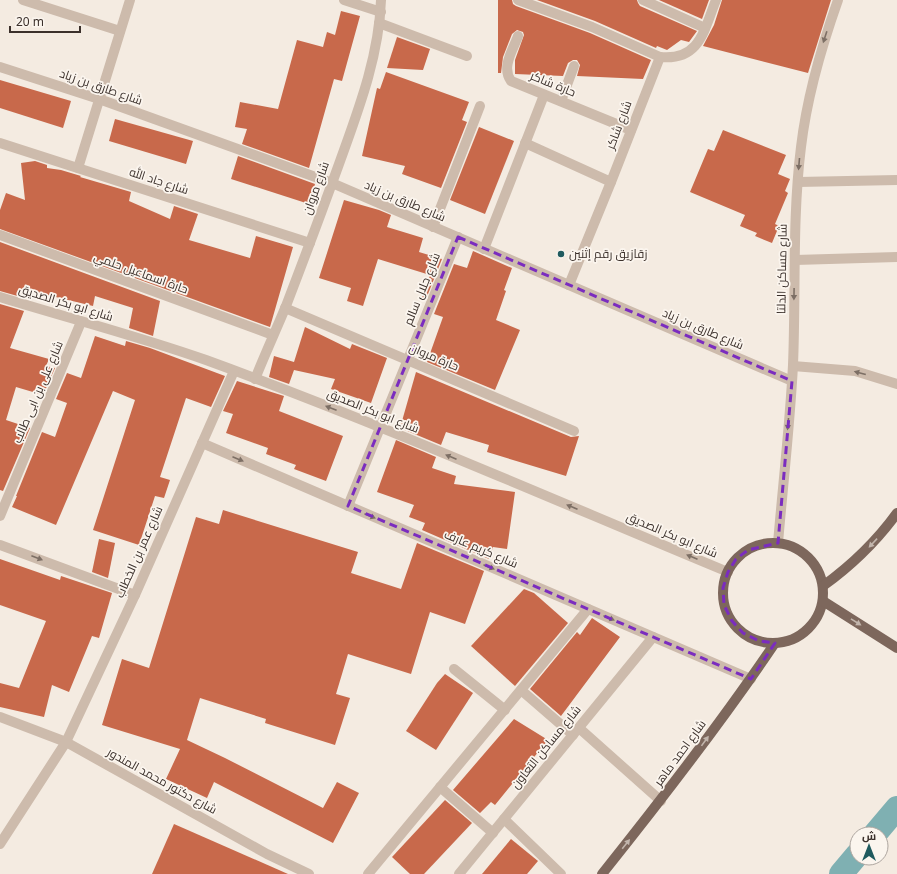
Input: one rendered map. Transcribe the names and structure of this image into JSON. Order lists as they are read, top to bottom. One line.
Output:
{"streets":{"main road":["شارع احمد ماهر"],"street":["حارة شاكر","شارع طارق بن زياد","شارع شاكر","شارع جاد الله","شارع مروان","شارع مساكن الدلتا","حارة اسماعيل حلمي","شارع جلال سالم","شارع ابو بكر الصديق","حارة مروان","شارع على بن ابى طالب","شارع كريم عارف","شارع عمر بن الخطاب","شارع مساكن التعاون","شارع دكتور محمد المندور"]},"crossings":[["حارة شاكر","شارع شاكر"],["شارع طارق بن زياد","شارع شاكر"],["شارع طارق بن زياد","شارع مروان"],["شارع طارق بن زياد","شارع مساكن الدلتا"],["شارع طارق بن زياد","شارع جلال سالم"],["شارع جاد الله","شارع مروان"],["شارع مروان","حارة اسماعيل حلمي"],["شارع مروان","شارع ابو بكر الصديق"],["شارع مروان","حارة مروان"],["شارع مساكن الدلتا","شارع ابو بكر الصديق"],["شارع مساكن الدلتا","شارع احمد ماهر"],["شارع جلال سالم","شارع ابو بكر الصديق"],["شارع جلال سالم","حارة مروان"],["شارع جلال سالم","شارع كريم عارف"],["شارع ابو بكر الصديق","شارع على بن ابى طالب"],["شارع ابو بكر الصديق","شارع عمر بن الخطاب"],["شارع ابو بكر الصديق","شارع احمد ماهر"],["شارع كريم عارف","شارع عمر بن الخطاب"],["شارع كريم عارف","شارع مساكن التعاون"],["شارع كريم عارف","شارع احمد ماهر"],["شارع عمر بن الخطاب","شارع دكتور محمد المندور"]],"one_way":["شارع مساكن الدلتا","شارع ابو بكر الصديق","شارع كريم عارف","شارع احمد ماهر"],"places":["زقازيق رقم إثنين"],"scale_bar":"20 m","north":"top"}
